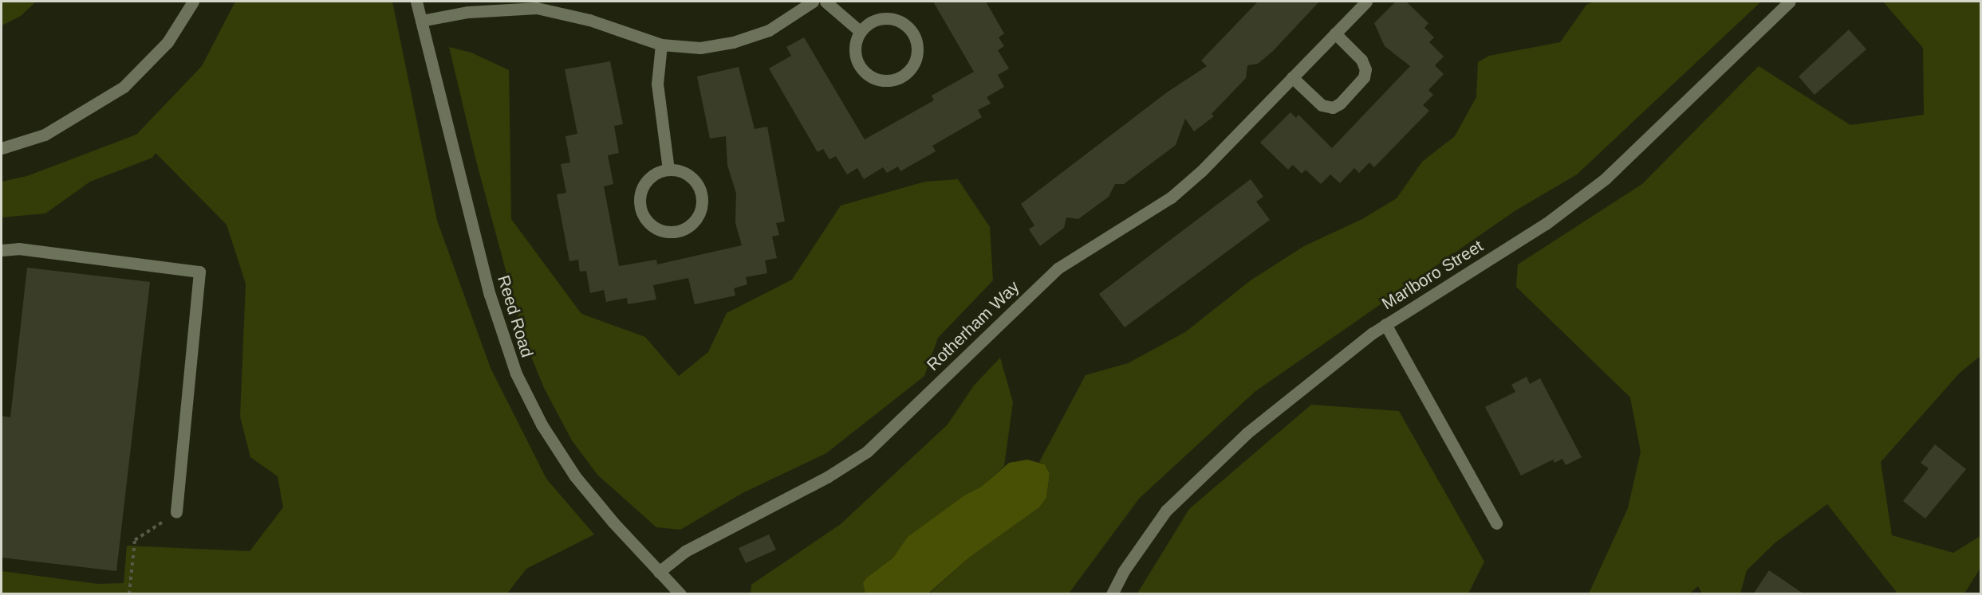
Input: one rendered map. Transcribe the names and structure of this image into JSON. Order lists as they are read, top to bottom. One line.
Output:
{"streets":{"street":["Marlboro Street","Reed Road","Rotherham Way"]},"crossings":[["Reed Road","Rotherham Way"]]}
